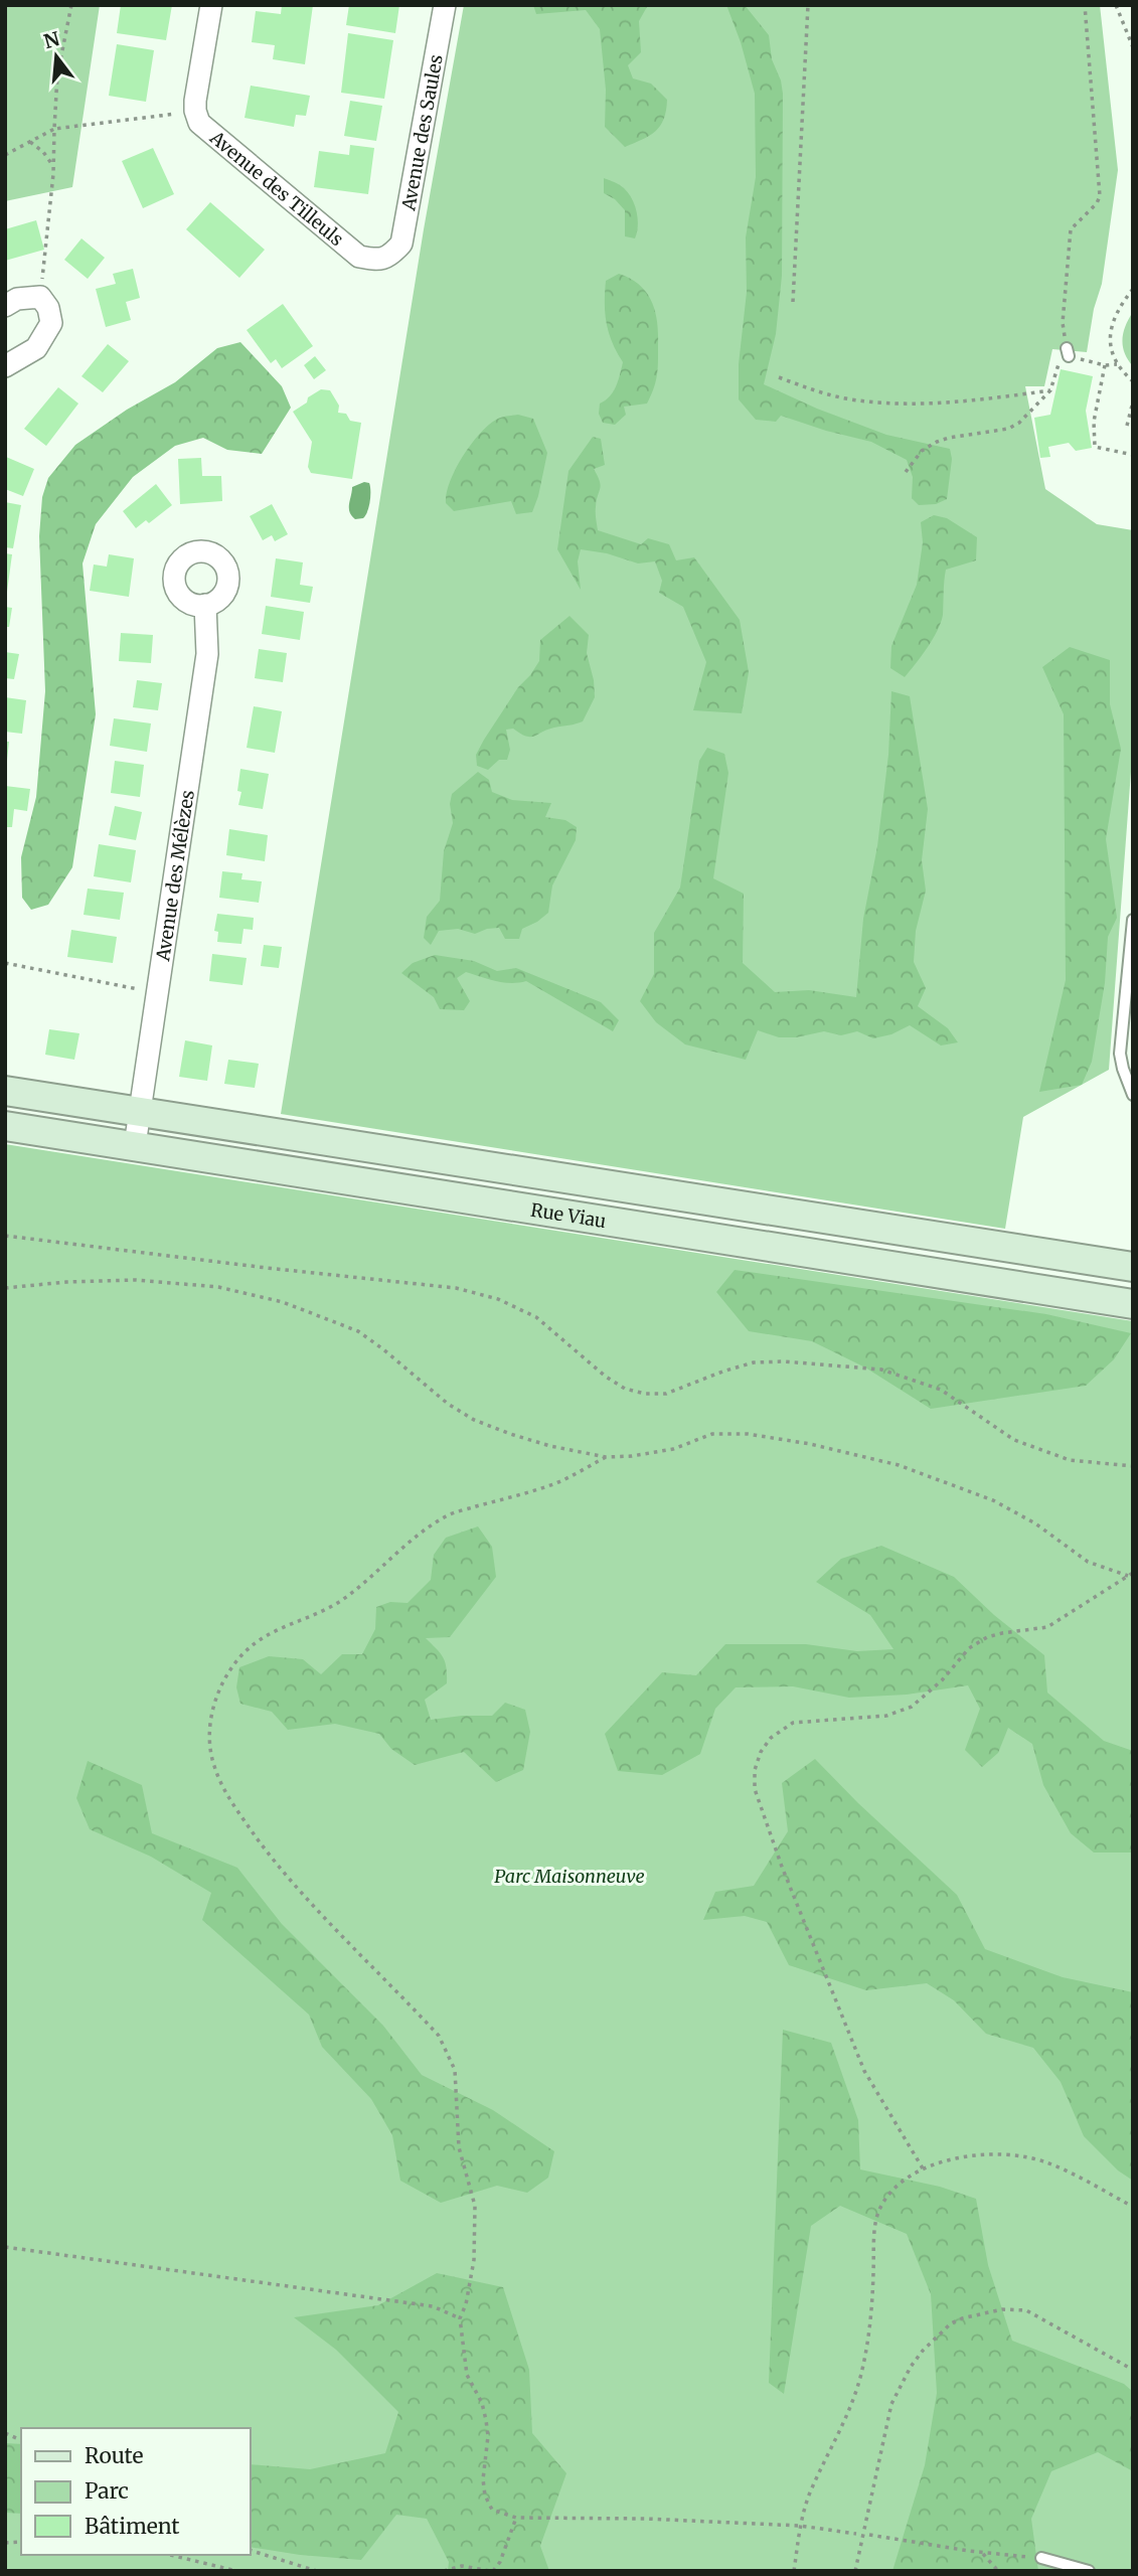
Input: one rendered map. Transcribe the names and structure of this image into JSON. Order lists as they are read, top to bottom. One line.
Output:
{"streets":{"main road":["Rue Viau"],"street":["Avenue des Saules","Avenue des Tilleuls","Avenue des Mélèzes"]},"crossings":[["Avenue des Saules","Avenue des Tilleuls"],["Avenue des Mélèzes","Rue Viau"]],"parks":["Parc Maisonneuve"],"legend":["Route","Parc","Bâtiment"],"north":"top"}
